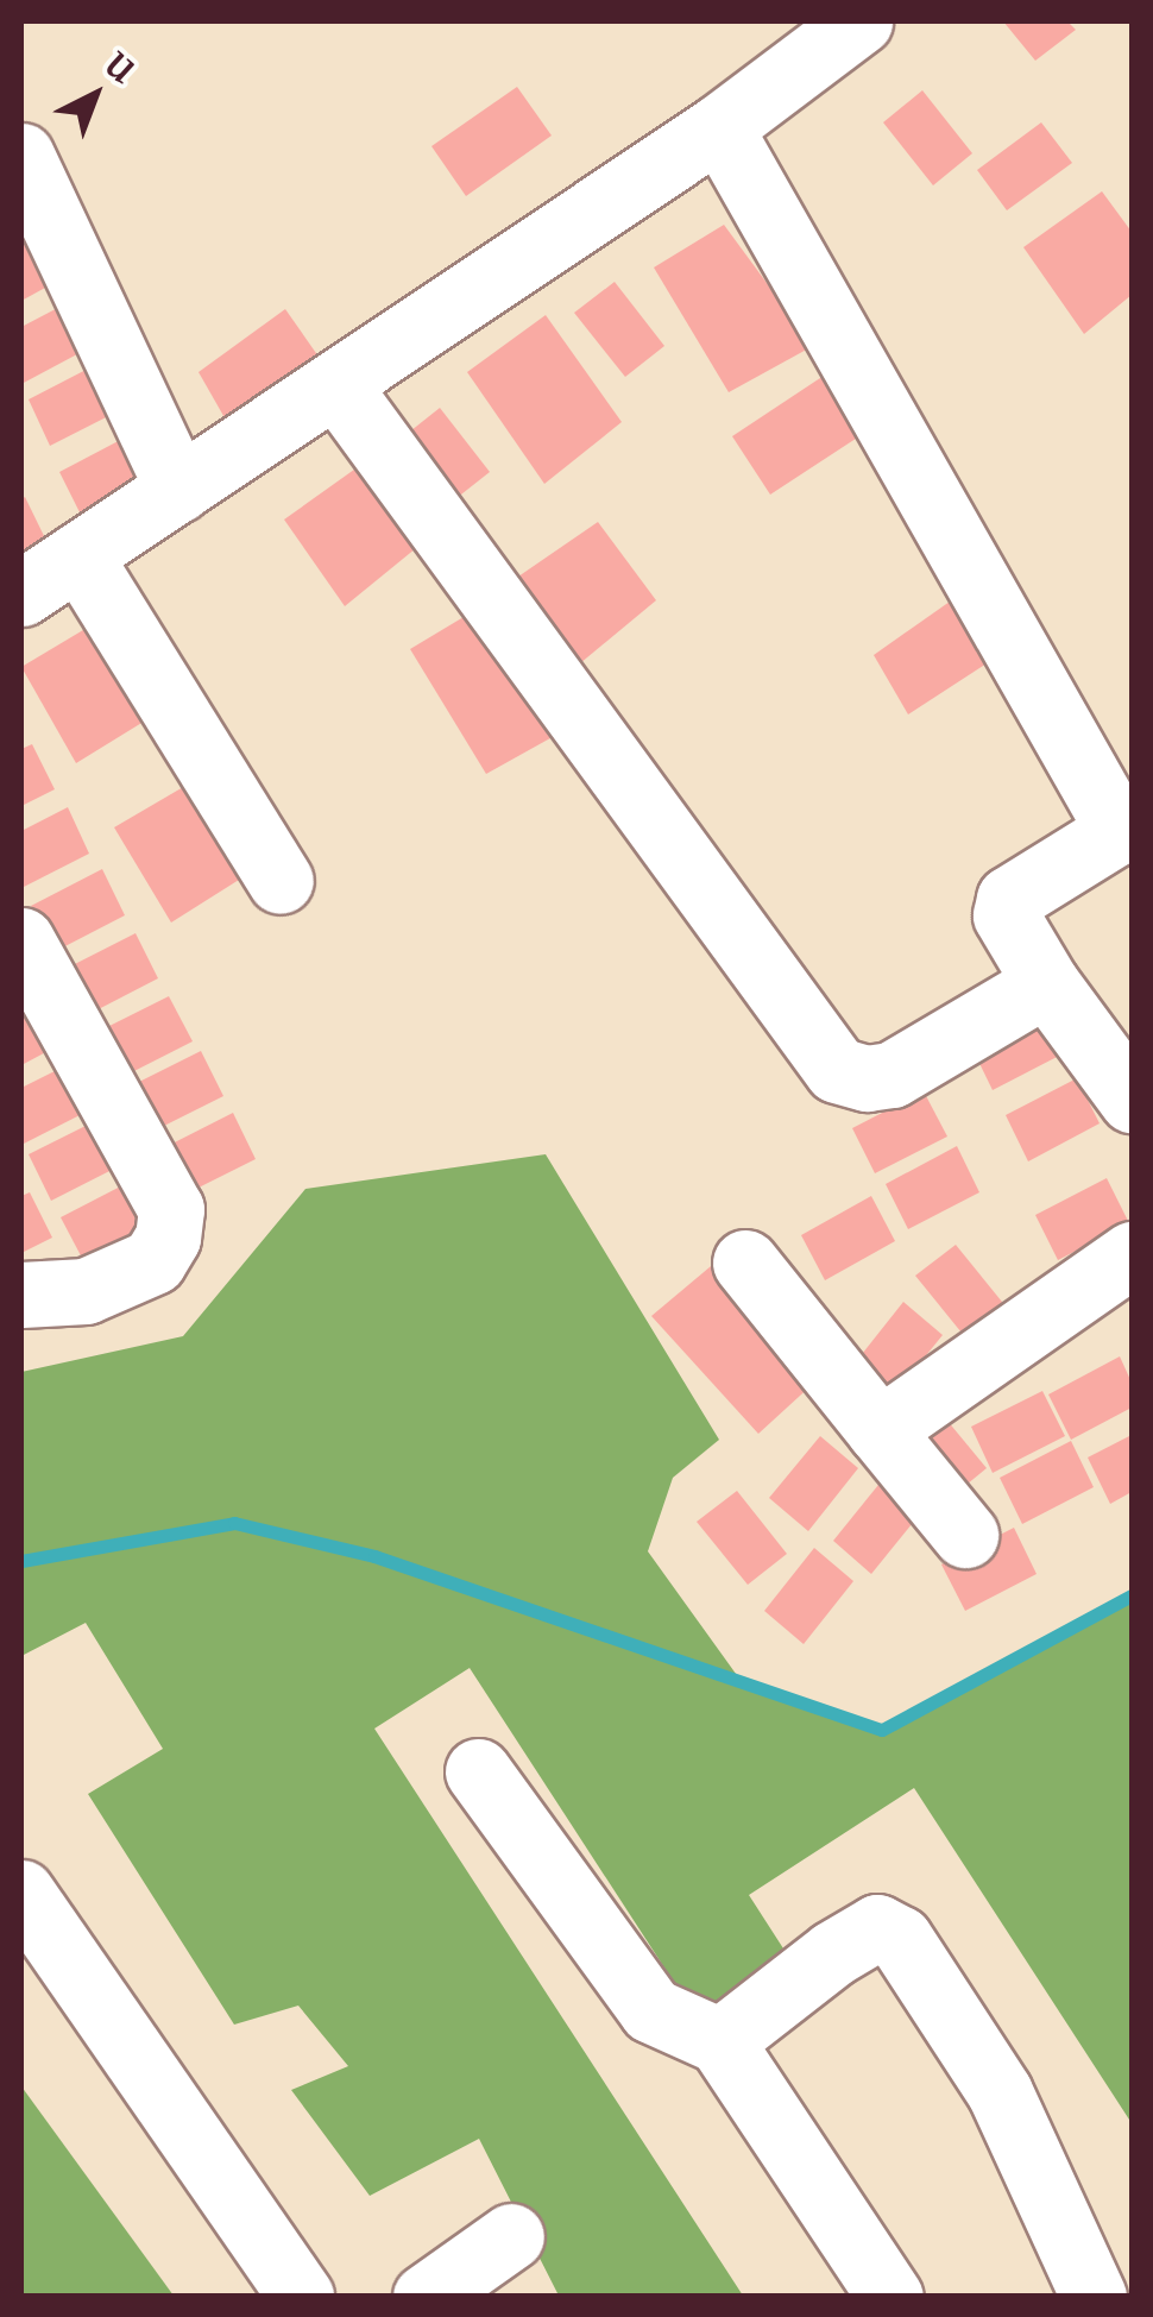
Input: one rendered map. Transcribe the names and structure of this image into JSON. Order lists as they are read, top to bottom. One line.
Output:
{"north":"top right"}
